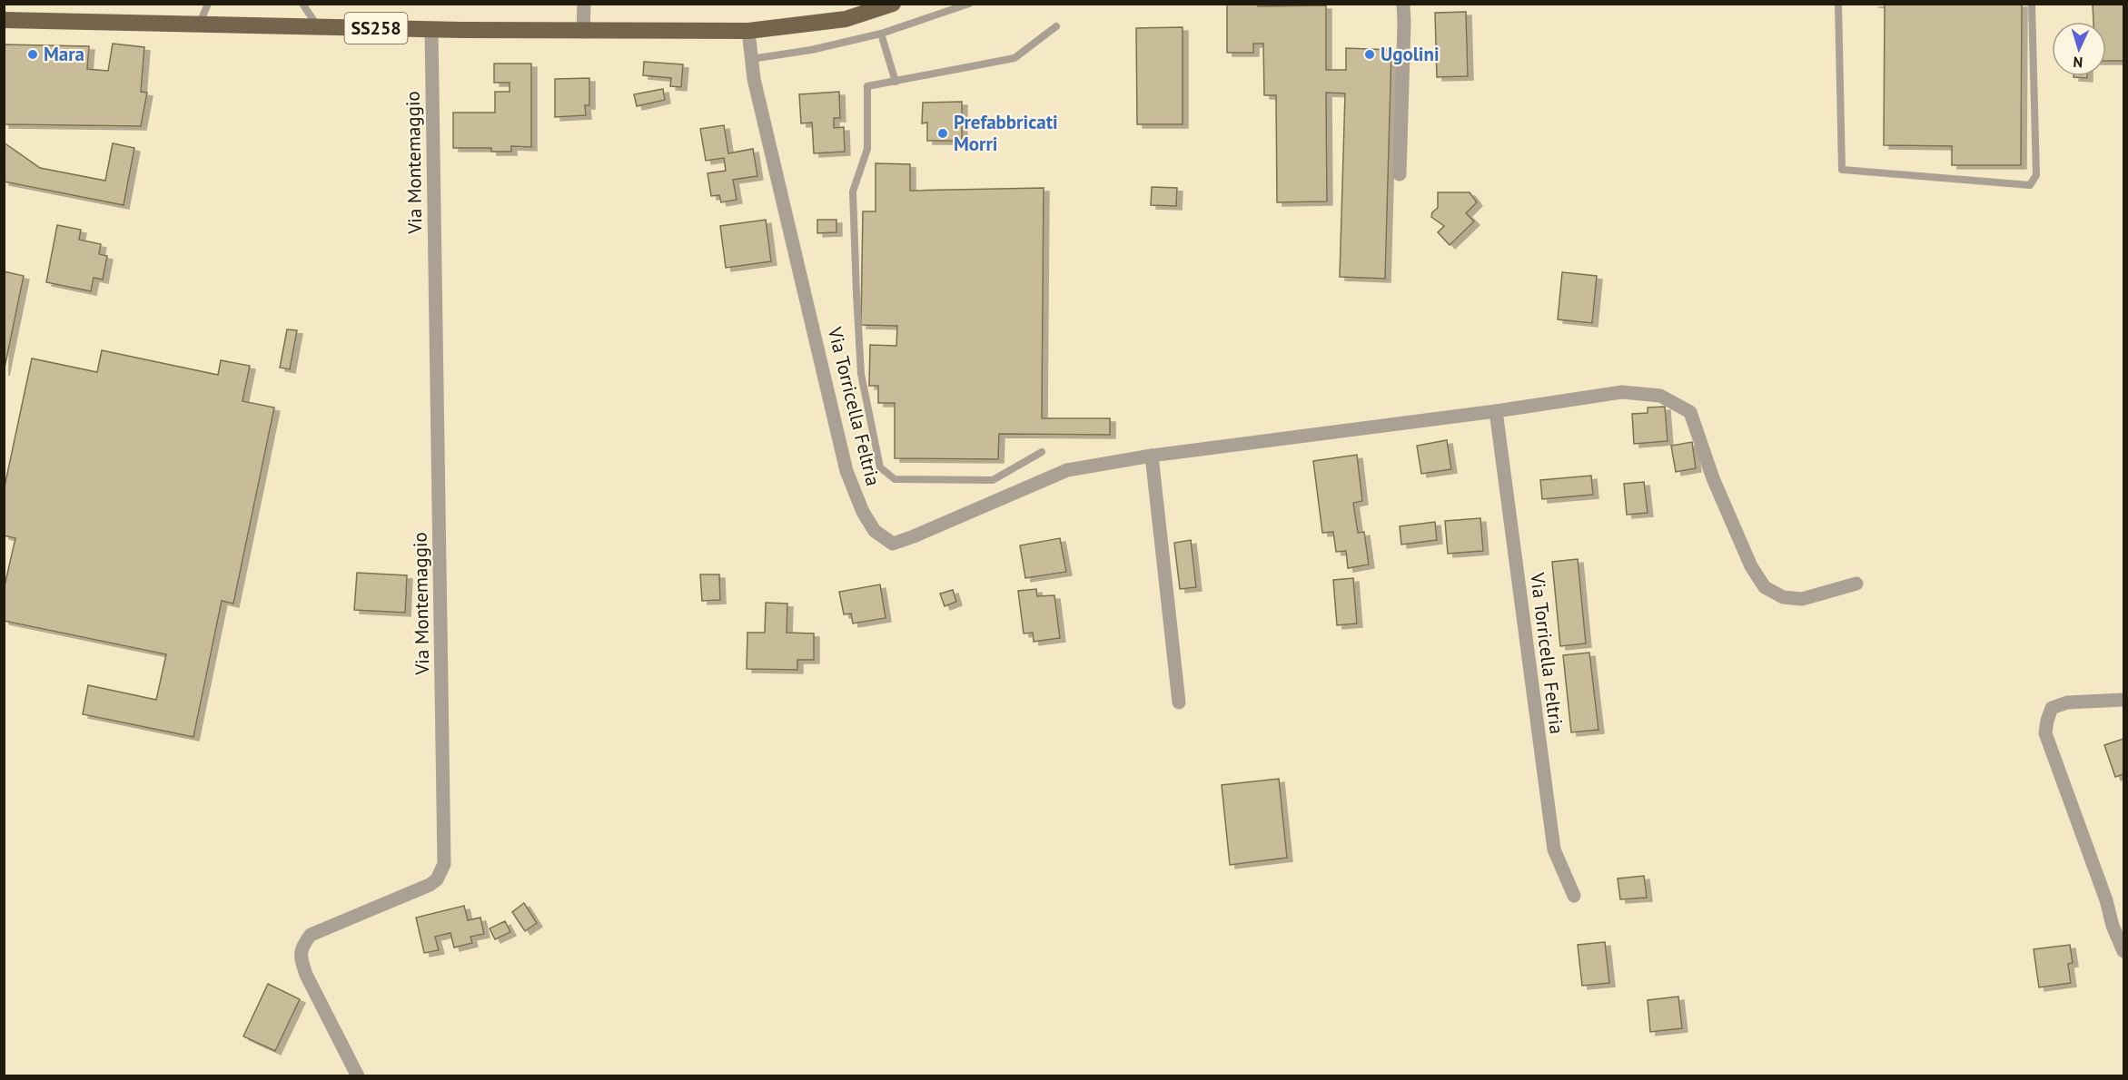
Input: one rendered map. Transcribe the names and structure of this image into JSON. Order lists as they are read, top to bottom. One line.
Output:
{"streets":{"main road":["SS258"],"street":["Via Montemaggio","Via Torricella Feltria"]},"crossings":[["SS258","Via Montemaggio"],["SS258","Via Torricella Feltria"]],"places":["Mara","Ugolini","Prefabbricati Morri"],"north":"bottom"}
